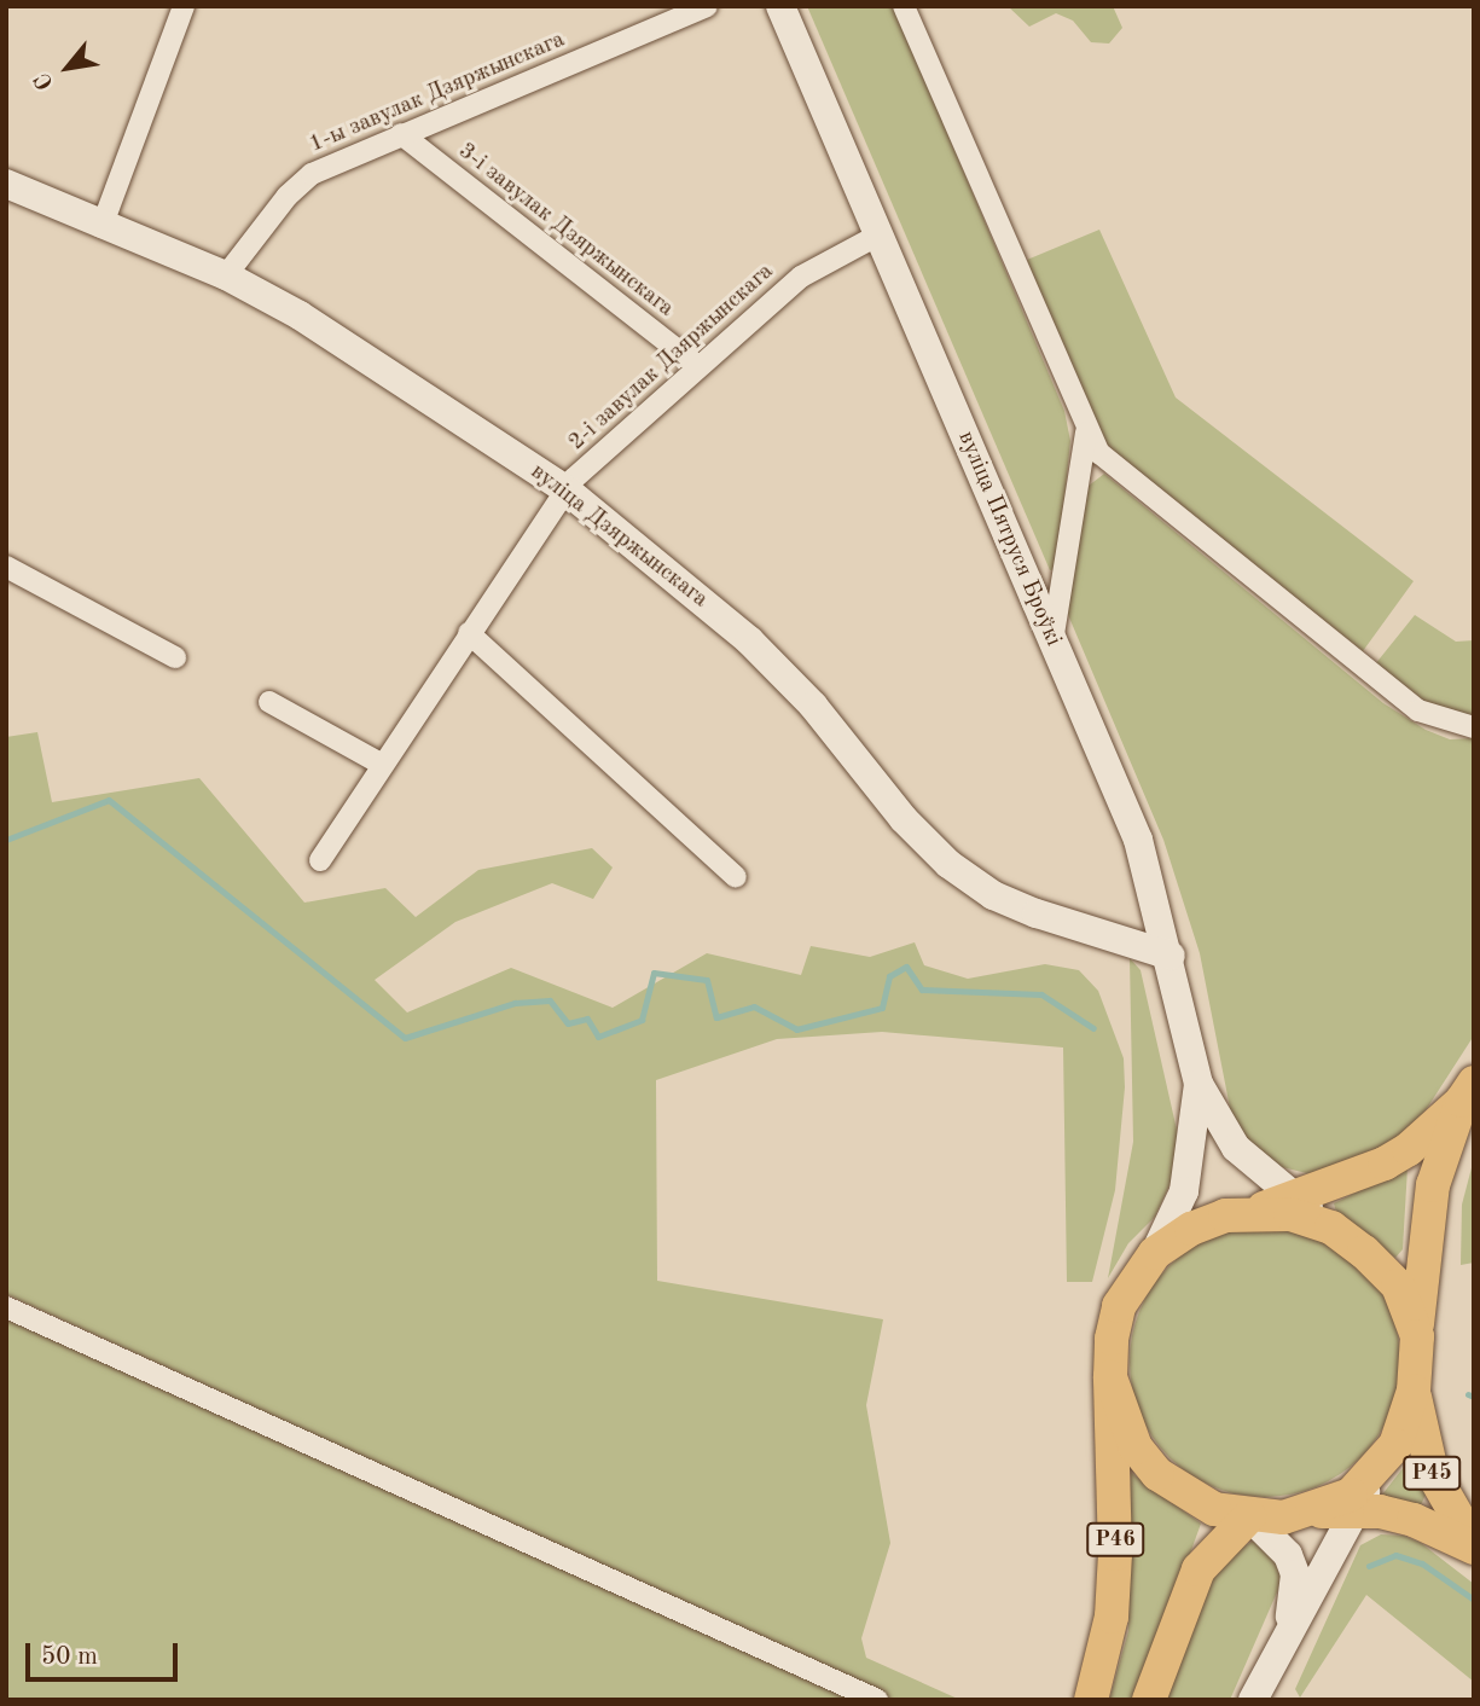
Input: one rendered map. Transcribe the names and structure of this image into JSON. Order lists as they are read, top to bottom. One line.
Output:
{"streets":{"main road":["вуліца Дзяржынскага","вуліца Пятруся Броўкі","Р45","Р46"],"street":["1-ы завулак Дзяржынскага","3-і завулак Дзяржынскага","2-і завулак Дзяржынскага"]},"crossings":[["1-ы завулак Дзяржынскага","3-і завулак Дзяржынскага"],["1-ы завулак Дзяржынскага","вуліца Дзяржынскага"],["3-і завулак Дзяржынскага","2-і завулак Дзяржынскага"],["2-і завулак Дзяржынскага","вуліца Дзяржынскага"],["2-і завулак Дзяржынскага","вуліца Пятруся Броўкі"],["вуліца Дзяржынскага","вуліца Пятруся Броўкі"],["вуліца Пятруся Броўкі","Р46"],["Р45","Р46"]],"scale_bar":"50 m","north":"bottom left"}
